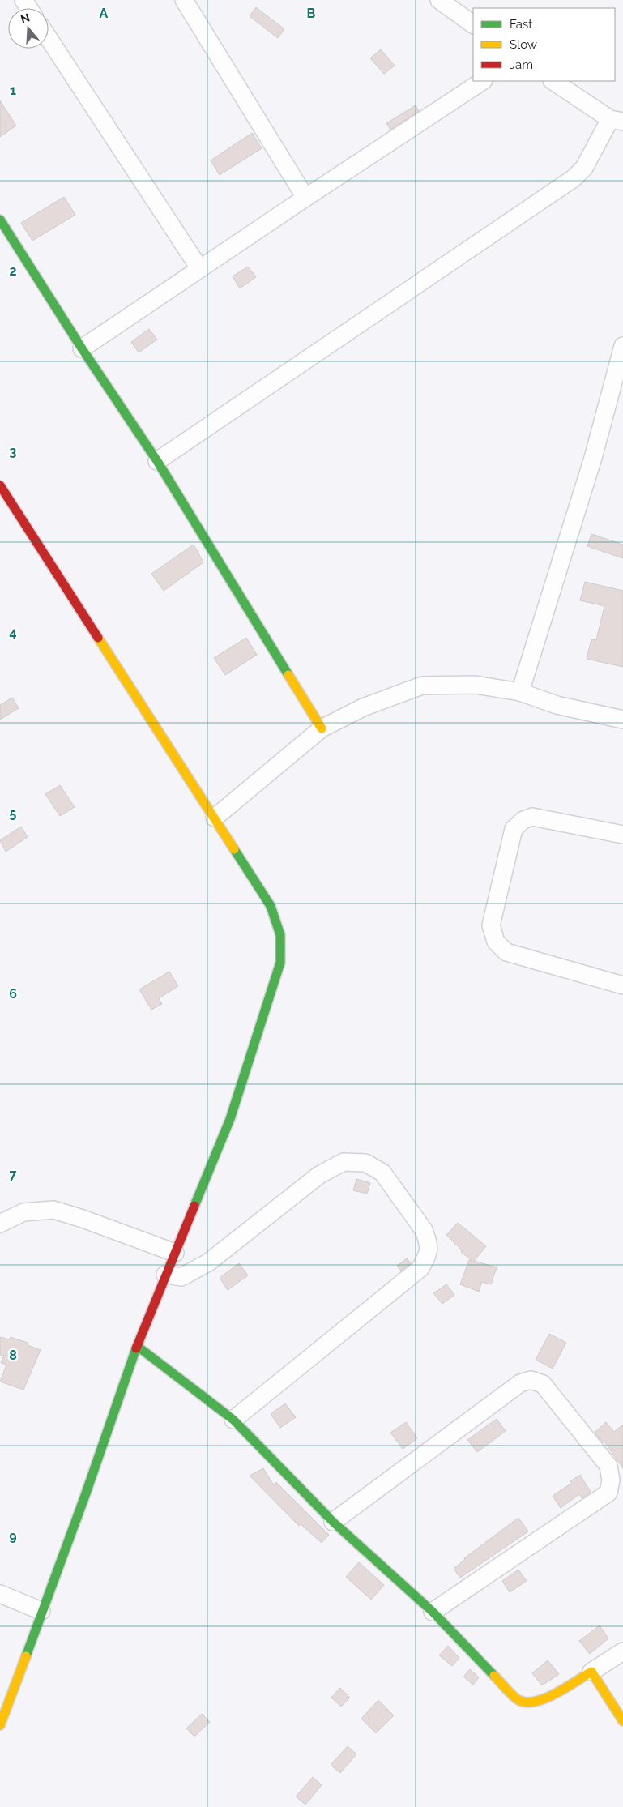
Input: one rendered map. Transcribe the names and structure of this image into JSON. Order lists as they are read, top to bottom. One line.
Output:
{"legend":["Fast","Slow","Jam"],"north":"top","grid":{"columns":["A","B"],"rows":["1","2","3","4","5","6","7","8","9"]}}
